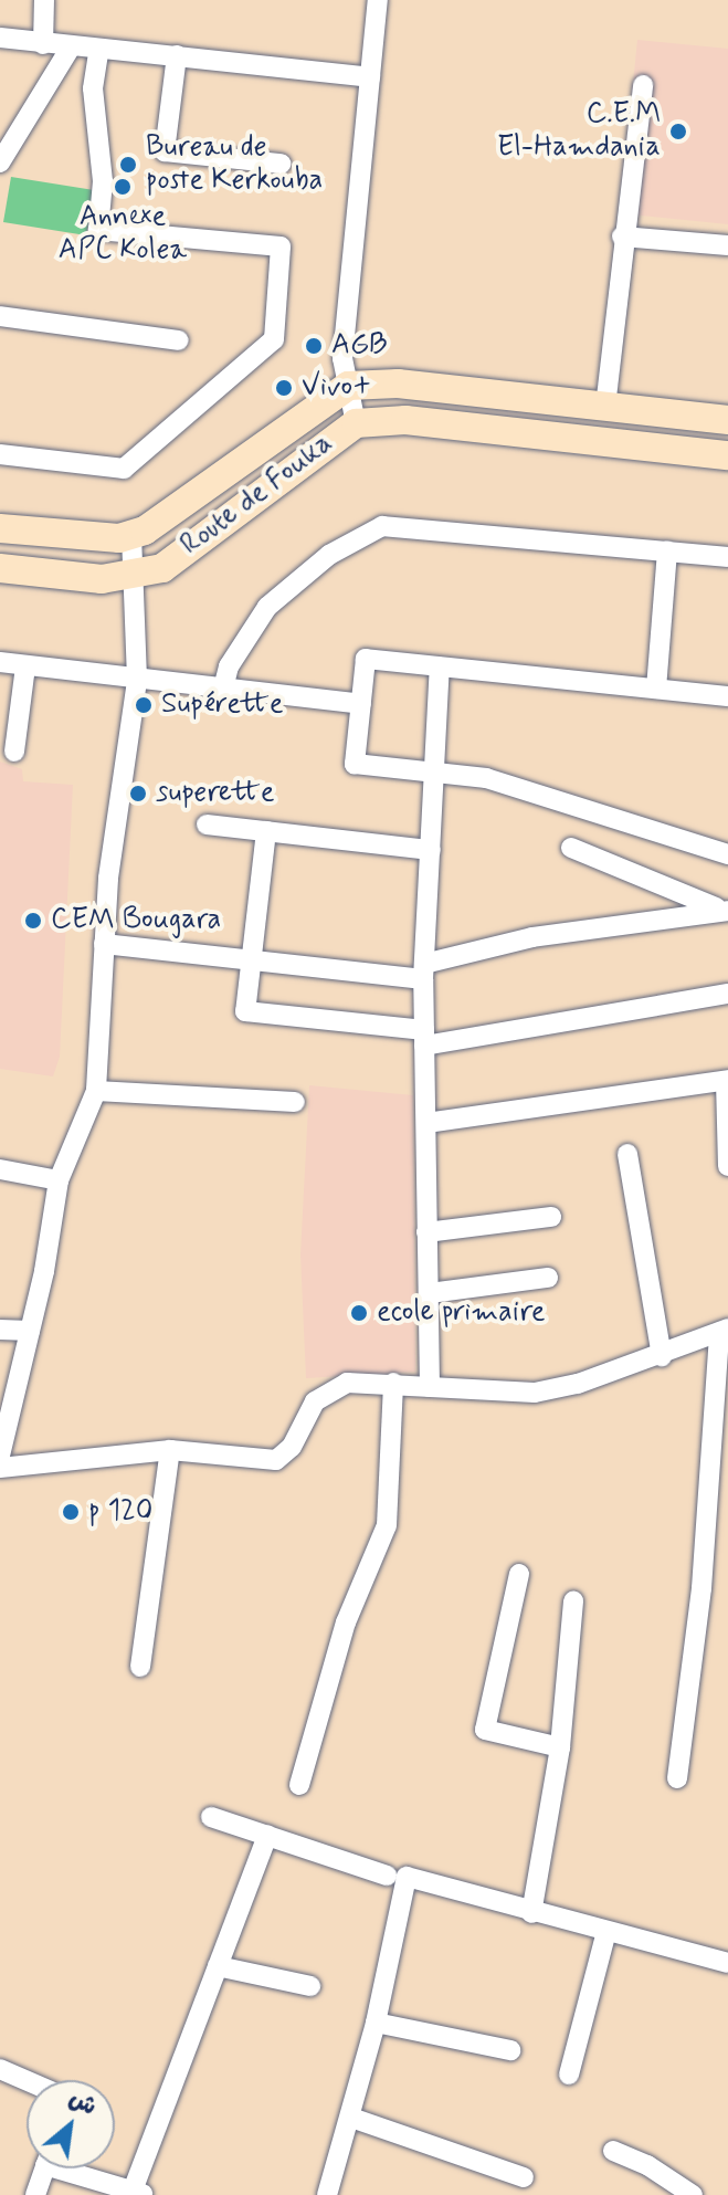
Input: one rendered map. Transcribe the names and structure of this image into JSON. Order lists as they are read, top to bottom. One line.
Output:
{"streets":{"main road":["Route de Fouka"]},"places":["C.E.M El-Hamdania","Bureau de poste Kerkouba","Annexe APC Kolea","AGB","Vivo+","Supérette","superette","CEM Bougara","ecole primaire","p 120"],"north":"top right"}
